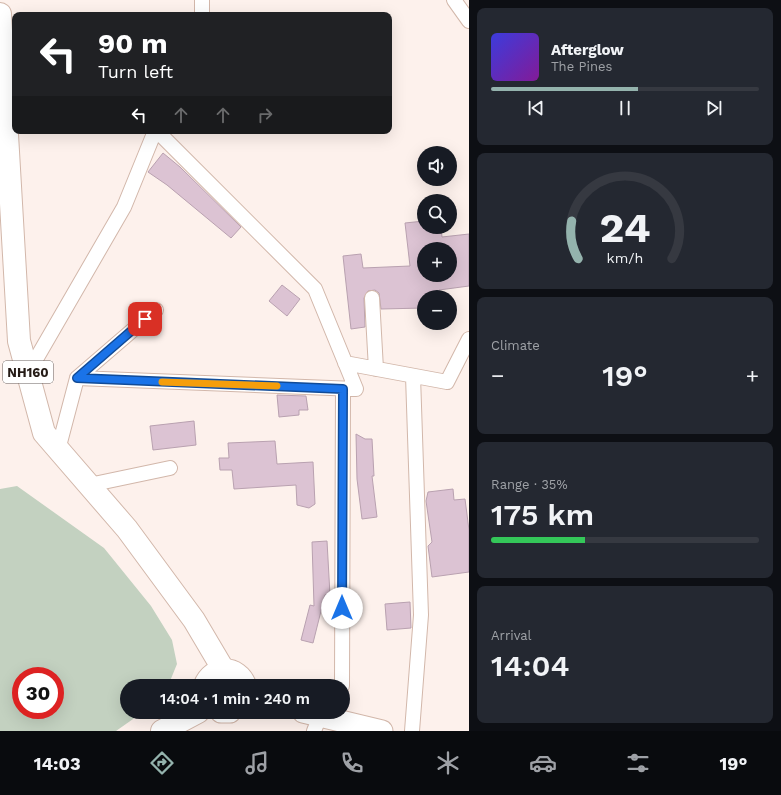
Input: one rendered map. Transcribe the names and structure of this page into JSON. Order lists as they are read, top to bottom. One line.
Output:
{"streets":{"highway":["NH160"]},"page":{"turn":["90 m","Turn left"],"song":["Afterglow","The Pines"],"map_buttons":["+","−"],"tile":["Climate",["Range · 35%","175 km"],["Arrival","14:04"]],"heat":["−","19°","+"],"limit":"30","trip":"14:04 · 1 min · 240 m","tabs":["14:03","19°"],"gauge":["24","km/h"]}}
